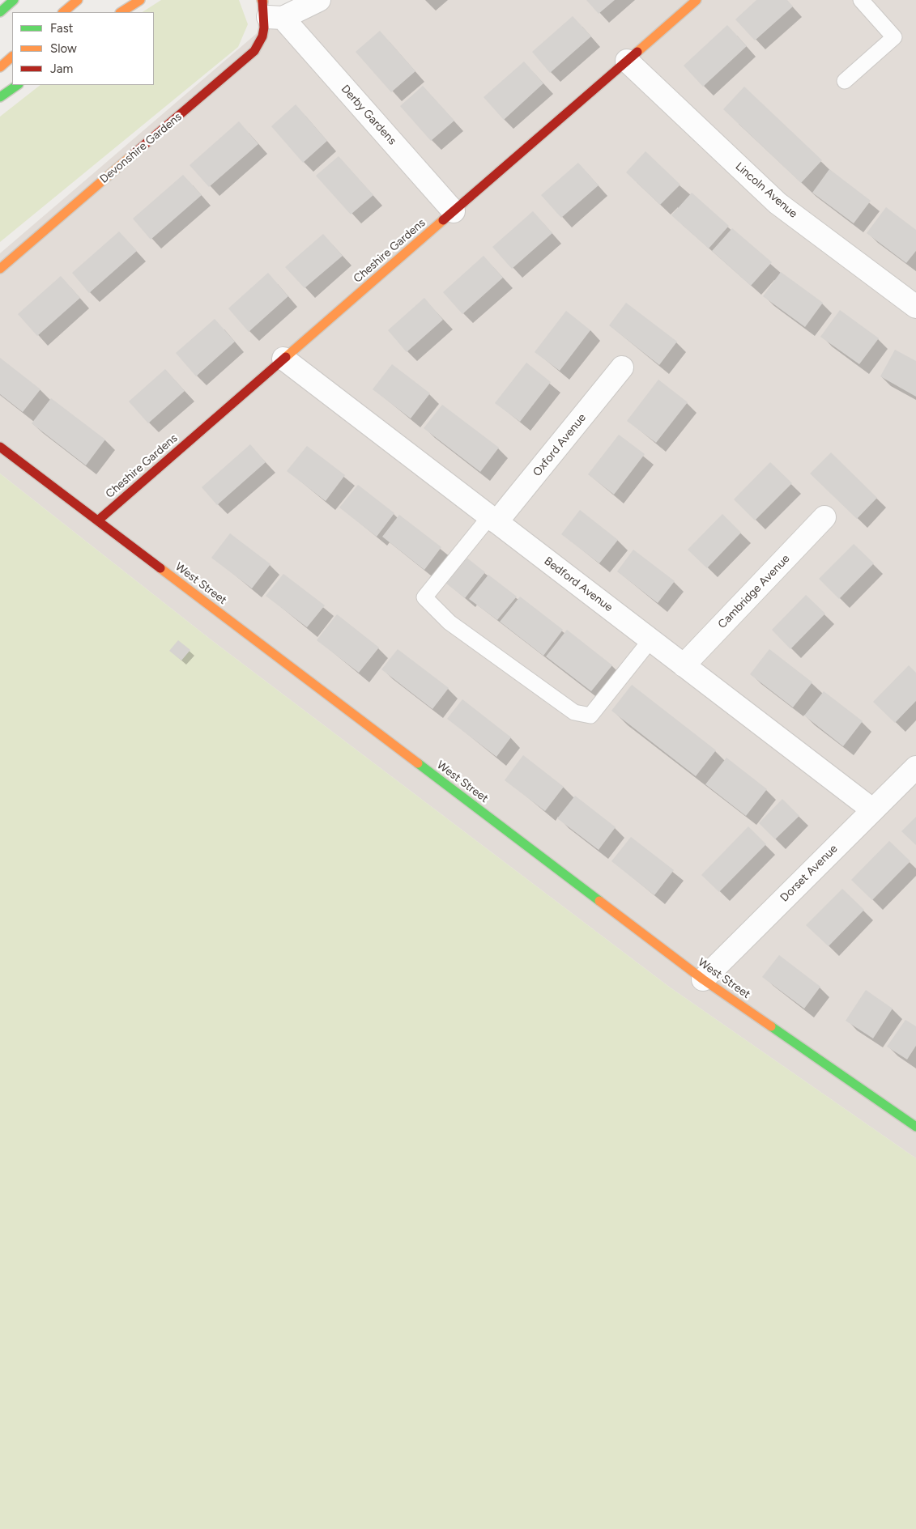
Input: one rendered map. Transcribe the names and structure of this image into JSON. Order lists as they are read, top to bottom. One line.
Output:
{"streets":{"main road":["Devonshire Gardens","Cheshire Gardens","West Street"],"street":["Derby Gardens","Lincoln Avenue","Oxford Avenue","Bedford Avenue","Cambridge Avenue","Dorset Avenue"]},"crossings":[["Derby Gardens","Devonshire Gardens"],["Derby Gardens","Cheshire Gardens"],["Lincoln Avenue","Cheshire Gardens"],["Cheshire Gardens","West Street"],["Cheshire Gardens","Bedford Avenue"],["Oxford Avenue","Bedford Avenue"],["West Street","Dorset Avenue"],["Bedford Avenue","Cambridge Avenue"],["Bedford Avenue","Dorset Avenue"]],"legend":["Fast","Slow","Jam"]}
